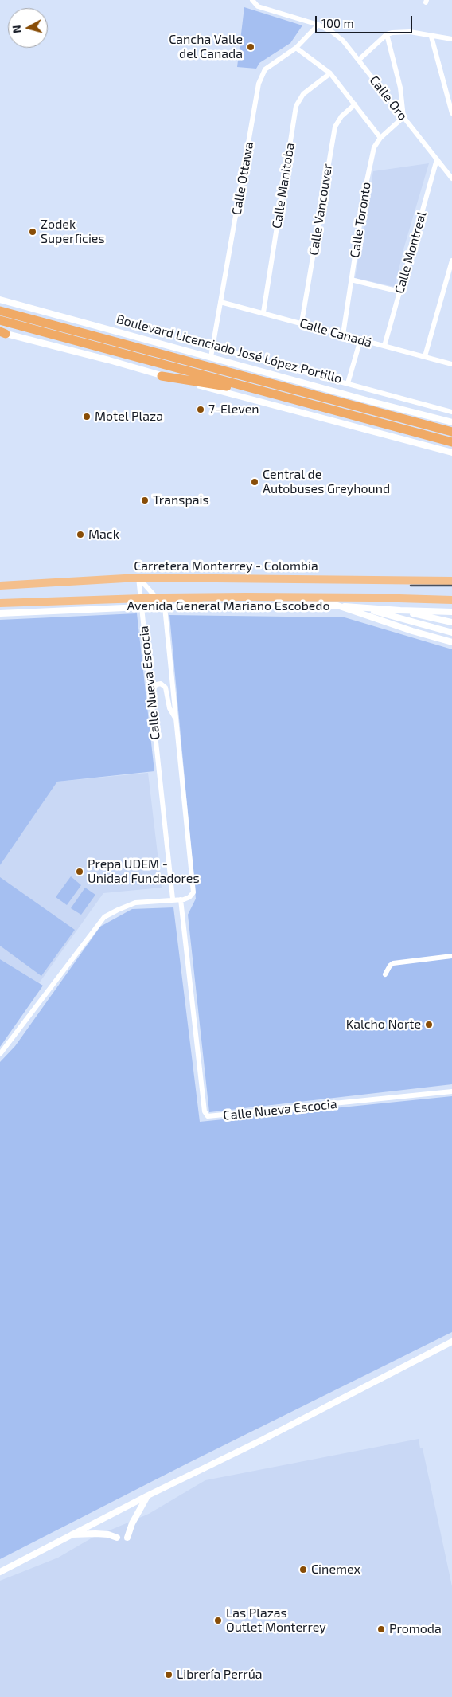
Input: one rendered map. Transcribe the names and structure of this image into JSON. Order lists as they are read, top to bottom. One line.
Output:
{"streets":{"highway":["Boulevard Licenciado José López Portillo"],"main road":["Carretera Monterrey - Colombia"],"street":["Calle Oro","Calle Ottawa","Calle Manitoba","Calle Vancouver","Calle Toronto","Calle Montreal","Calle Canadá","Avenida General Mariano Escobedo","Calle Nueva Escocia"]},"crossings":[["Calle Oro","Calle Ottawa"],["Calle Oro","Calle Toronto"],["Calle Oro","Calle Montreal"],["Calle Ottawa","Calle Canadá"],["Calle Ottawa","Boulevard Licenciado José López Portillo"],["Calle Manitoba","Calle Canadá"],["Calle Vancouver","Calle Canadá"],["Calle Toronto","Calle Canadá"],["Calle Montreal","Calle Canadá"],["Carretera Monterrey - Colombia","Calle Nueva Escocia"],["Avenida General Mariano Escobedo","Calle Nueva Escocia"]],"places":["Cancha Valle del Canada","Zodek Superficies","7-Eleven","Motel Plaza","Central de Autobuses Greyhound","Transpais","Mack","Prepa UDEM - Unidad Fundadores","Kalcho Norte","Cinemex","Las Plazas Outlet Monterrey","Promoda","Librería Perrúa"],"scale_bar":"100 m","north":"left"}
